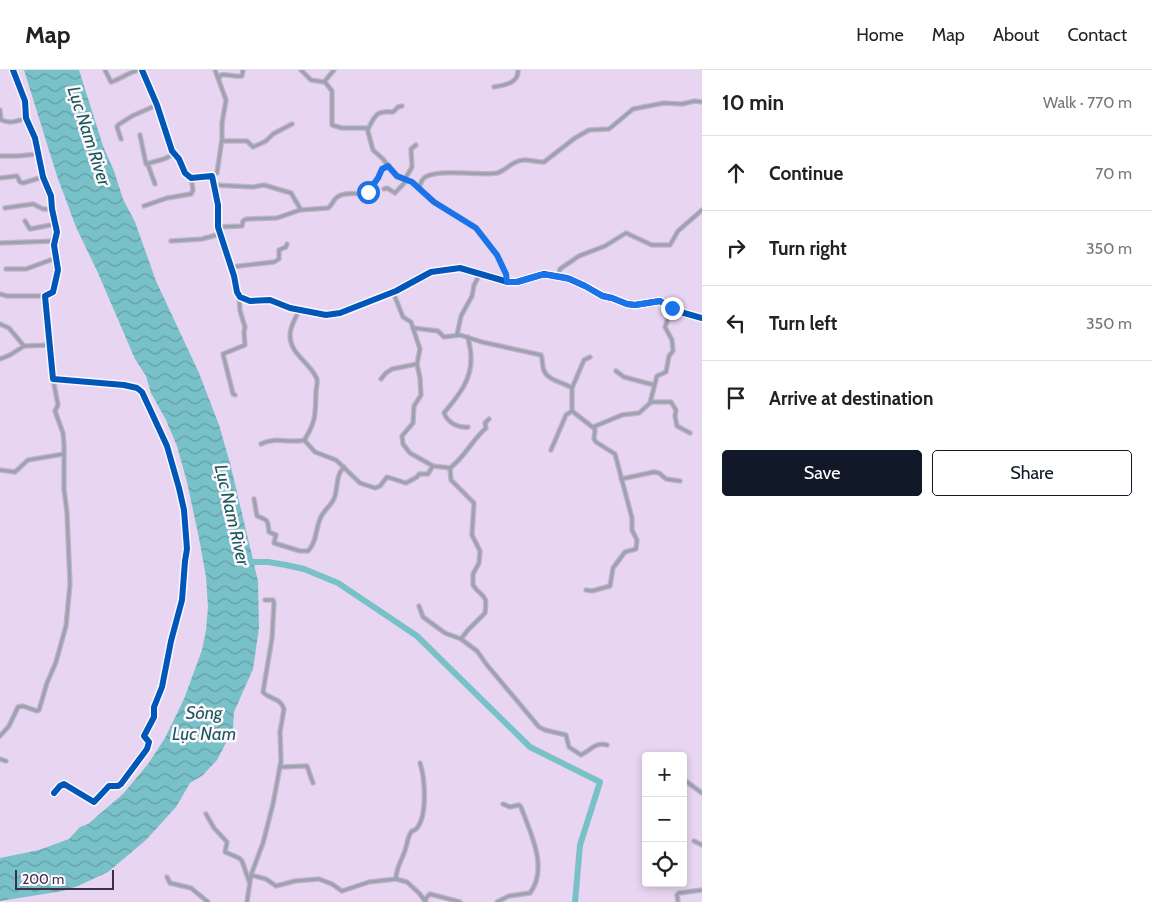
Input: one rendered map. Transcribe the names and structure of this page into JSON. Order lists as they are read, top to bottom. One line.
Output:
{"water":["Lục Nam River","Sông Lục Nam"],"scale_bar":"200 m","page":{"header":"Map","nav":["Home","Map","About","Contact"],"heading":["10 min","Walk · 770 m"],"list":[["Continue","70 m"],["Turn right","350 m"],["Turn left","350 m"],"Arrive at destination"],"buttons":["Save","Share"],"map_buttons":["+","−"],"scale":"200 m"}}
